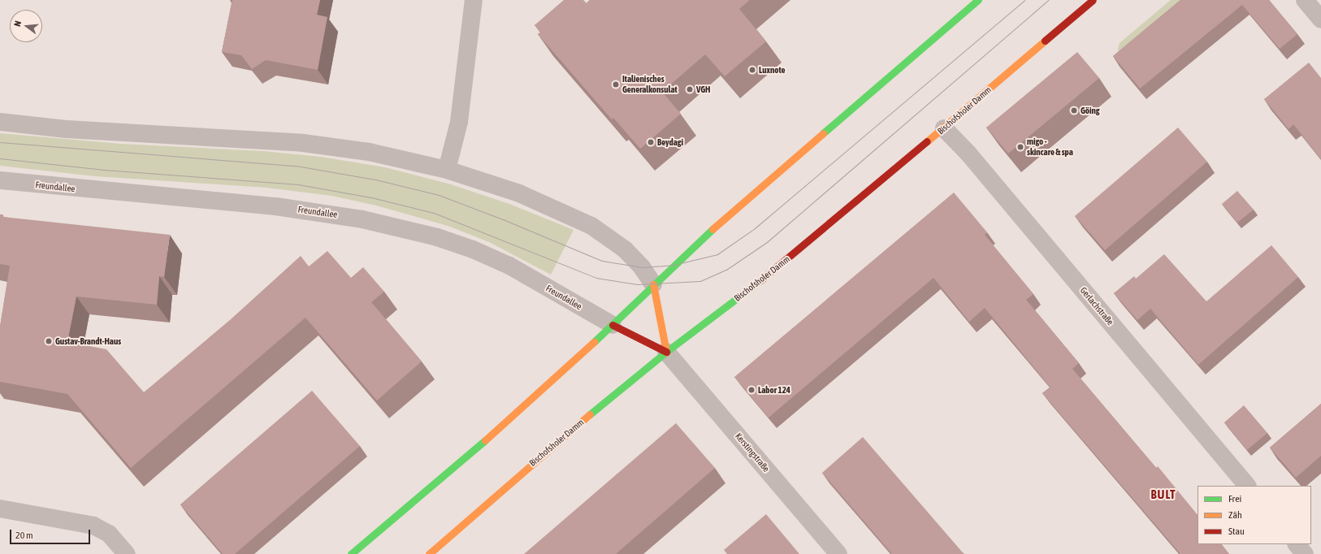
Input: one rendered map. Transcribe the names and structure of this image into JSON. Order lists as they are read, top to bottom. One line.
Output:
{"streets":{"main road":["Bischofsholer Damm"],"street":["Freundallee","Gerlachstraße","Kerstingstraße"]},"crossings":[["Bischofsholer Damm","Gerlachstraße"],["Bischofsholer Damm","Kerstingstraße"]],"districts":["BULT"],"places":["Luxnote","Italienisches Generalkonsulat","VGH","Göing","Beydagi","migo - skincare & spa","Gustav-Brandt-Haus","Labor 124"],"legend":["Frei","Zäh","Stau"],"scale_bar":"20 m","north":"left"}
